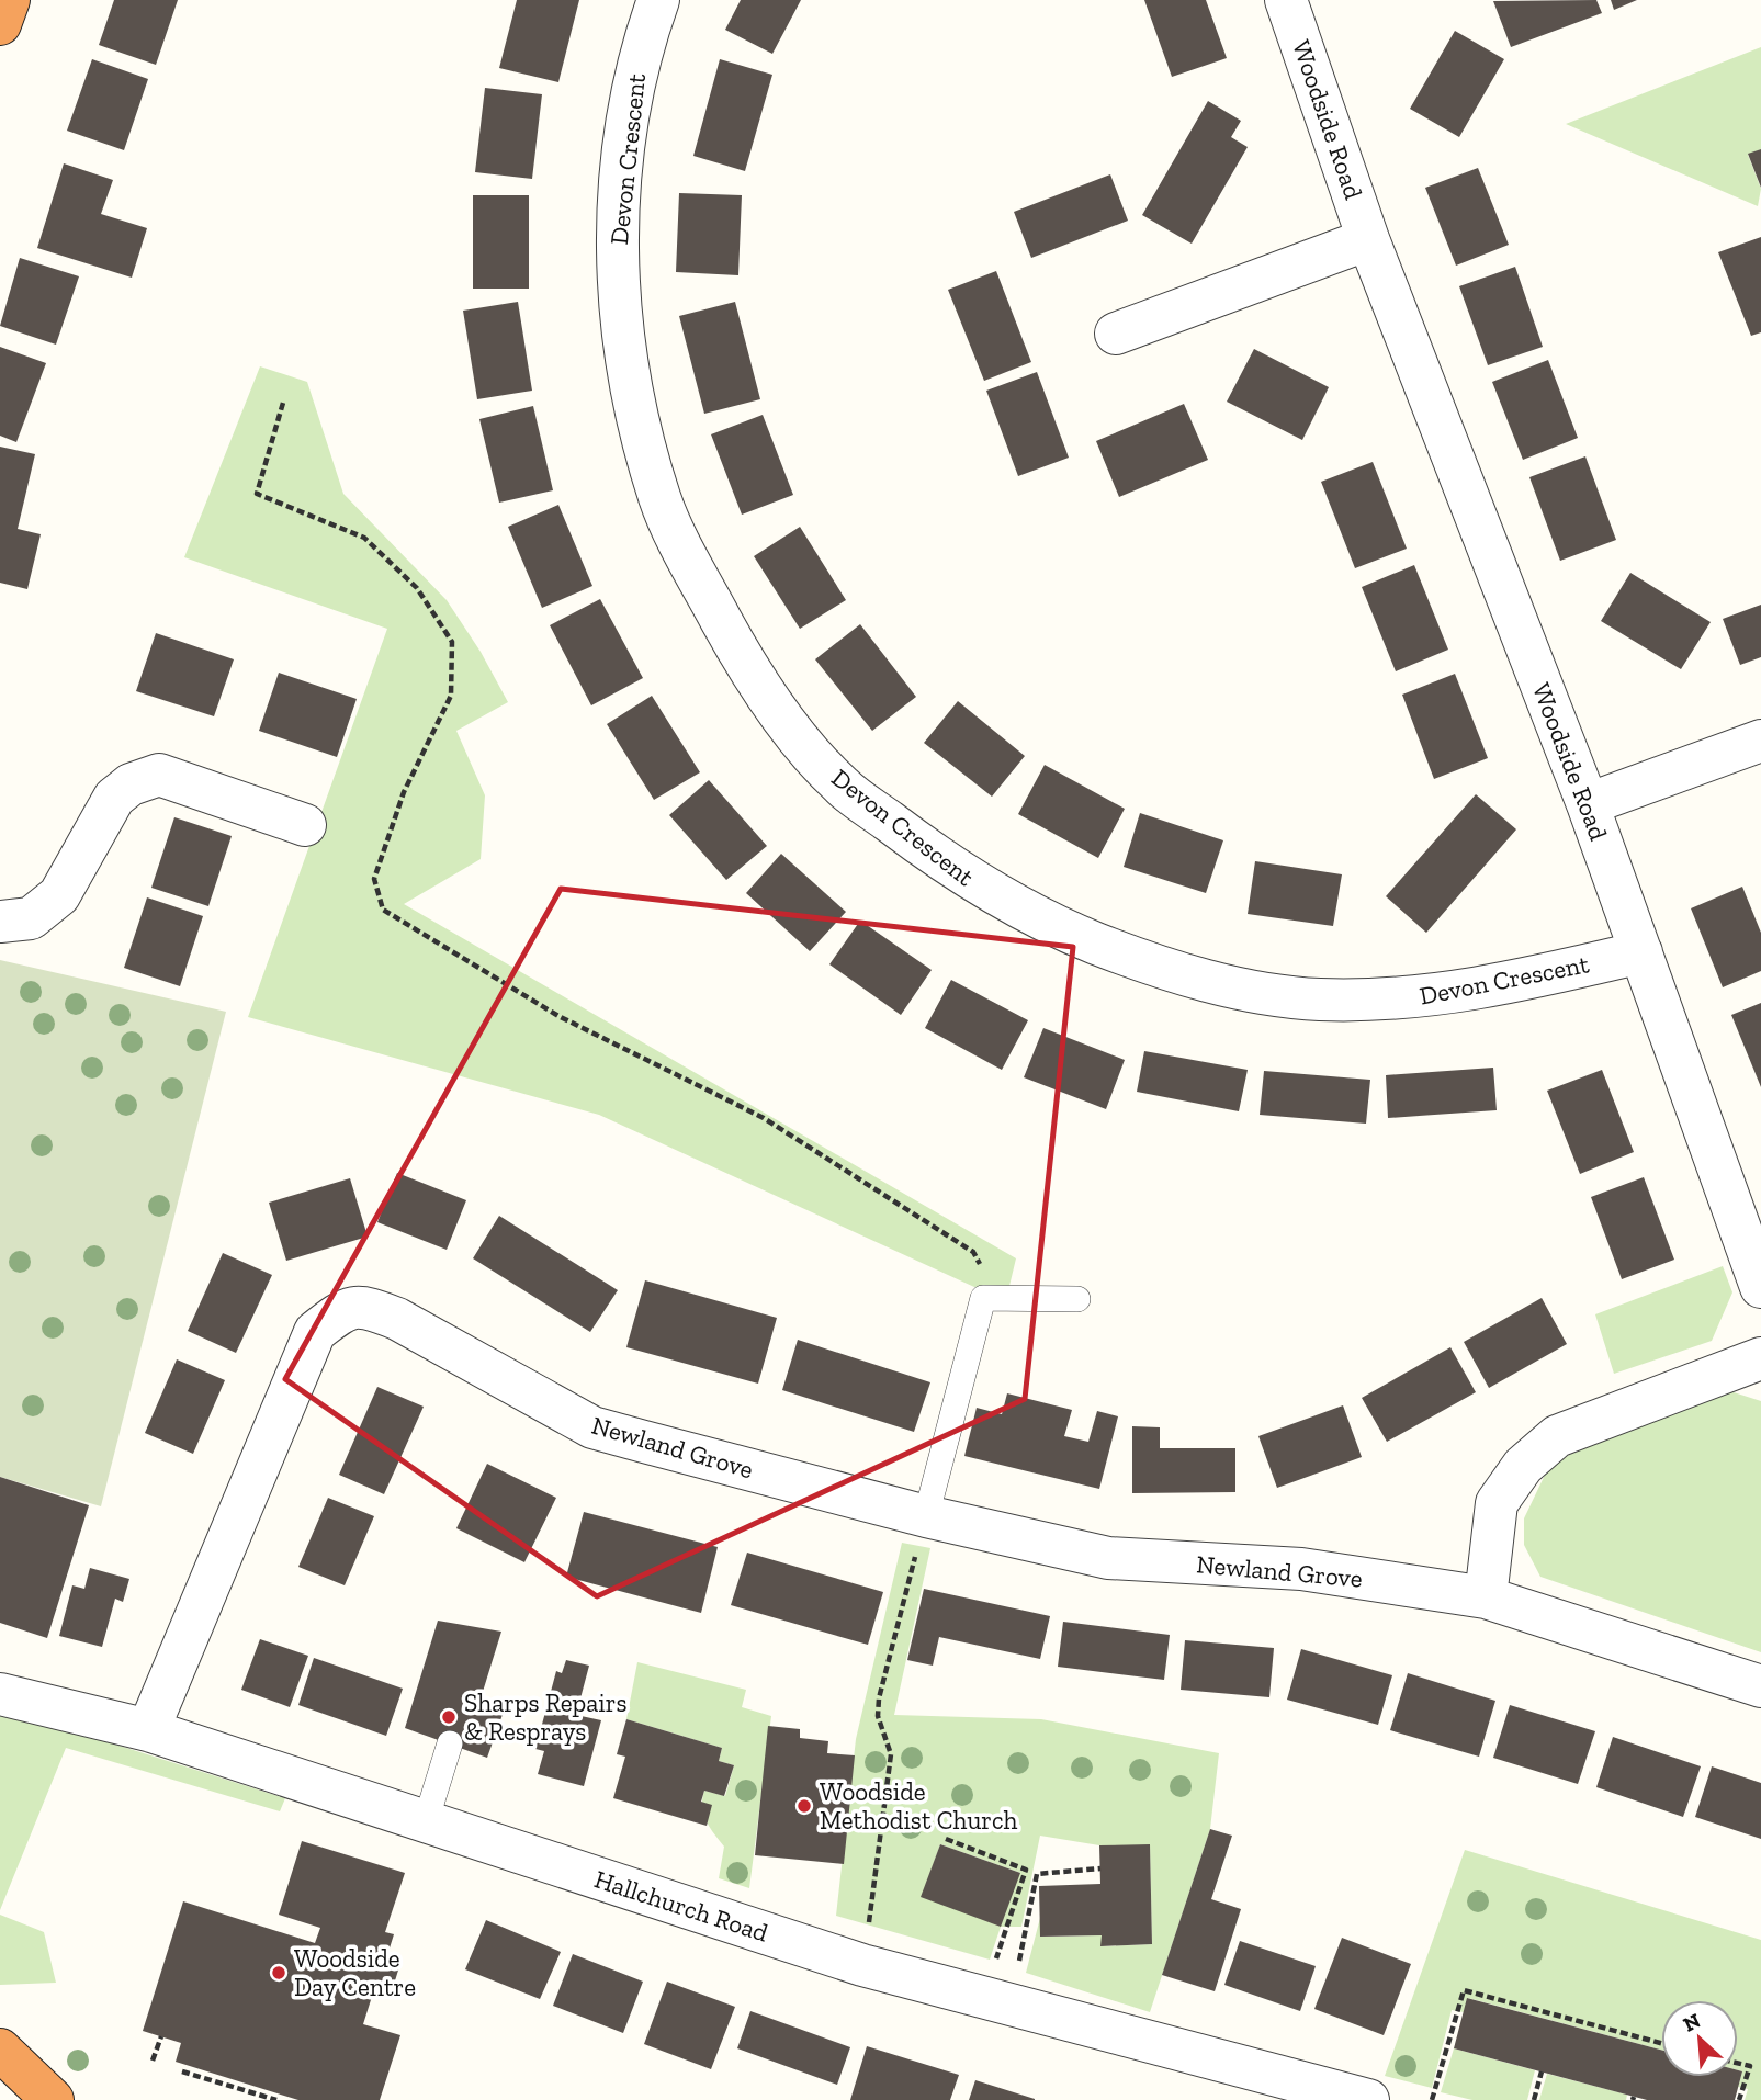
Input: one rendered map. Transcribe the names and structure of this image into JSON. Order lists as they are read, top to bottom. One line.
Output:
{"streets":{"street":["Woodside Road","Devon Crescent","Newland Grove","Hallchurch Road"]},"crossings":[["Woodside Road","Devon Crescent"],["Newland Grove","Hallchurch Road"]],"places":["Sharps Repairs & Resprays","Woodside Methodist Church","Woodside Day Centre"],"north":"top left"}
